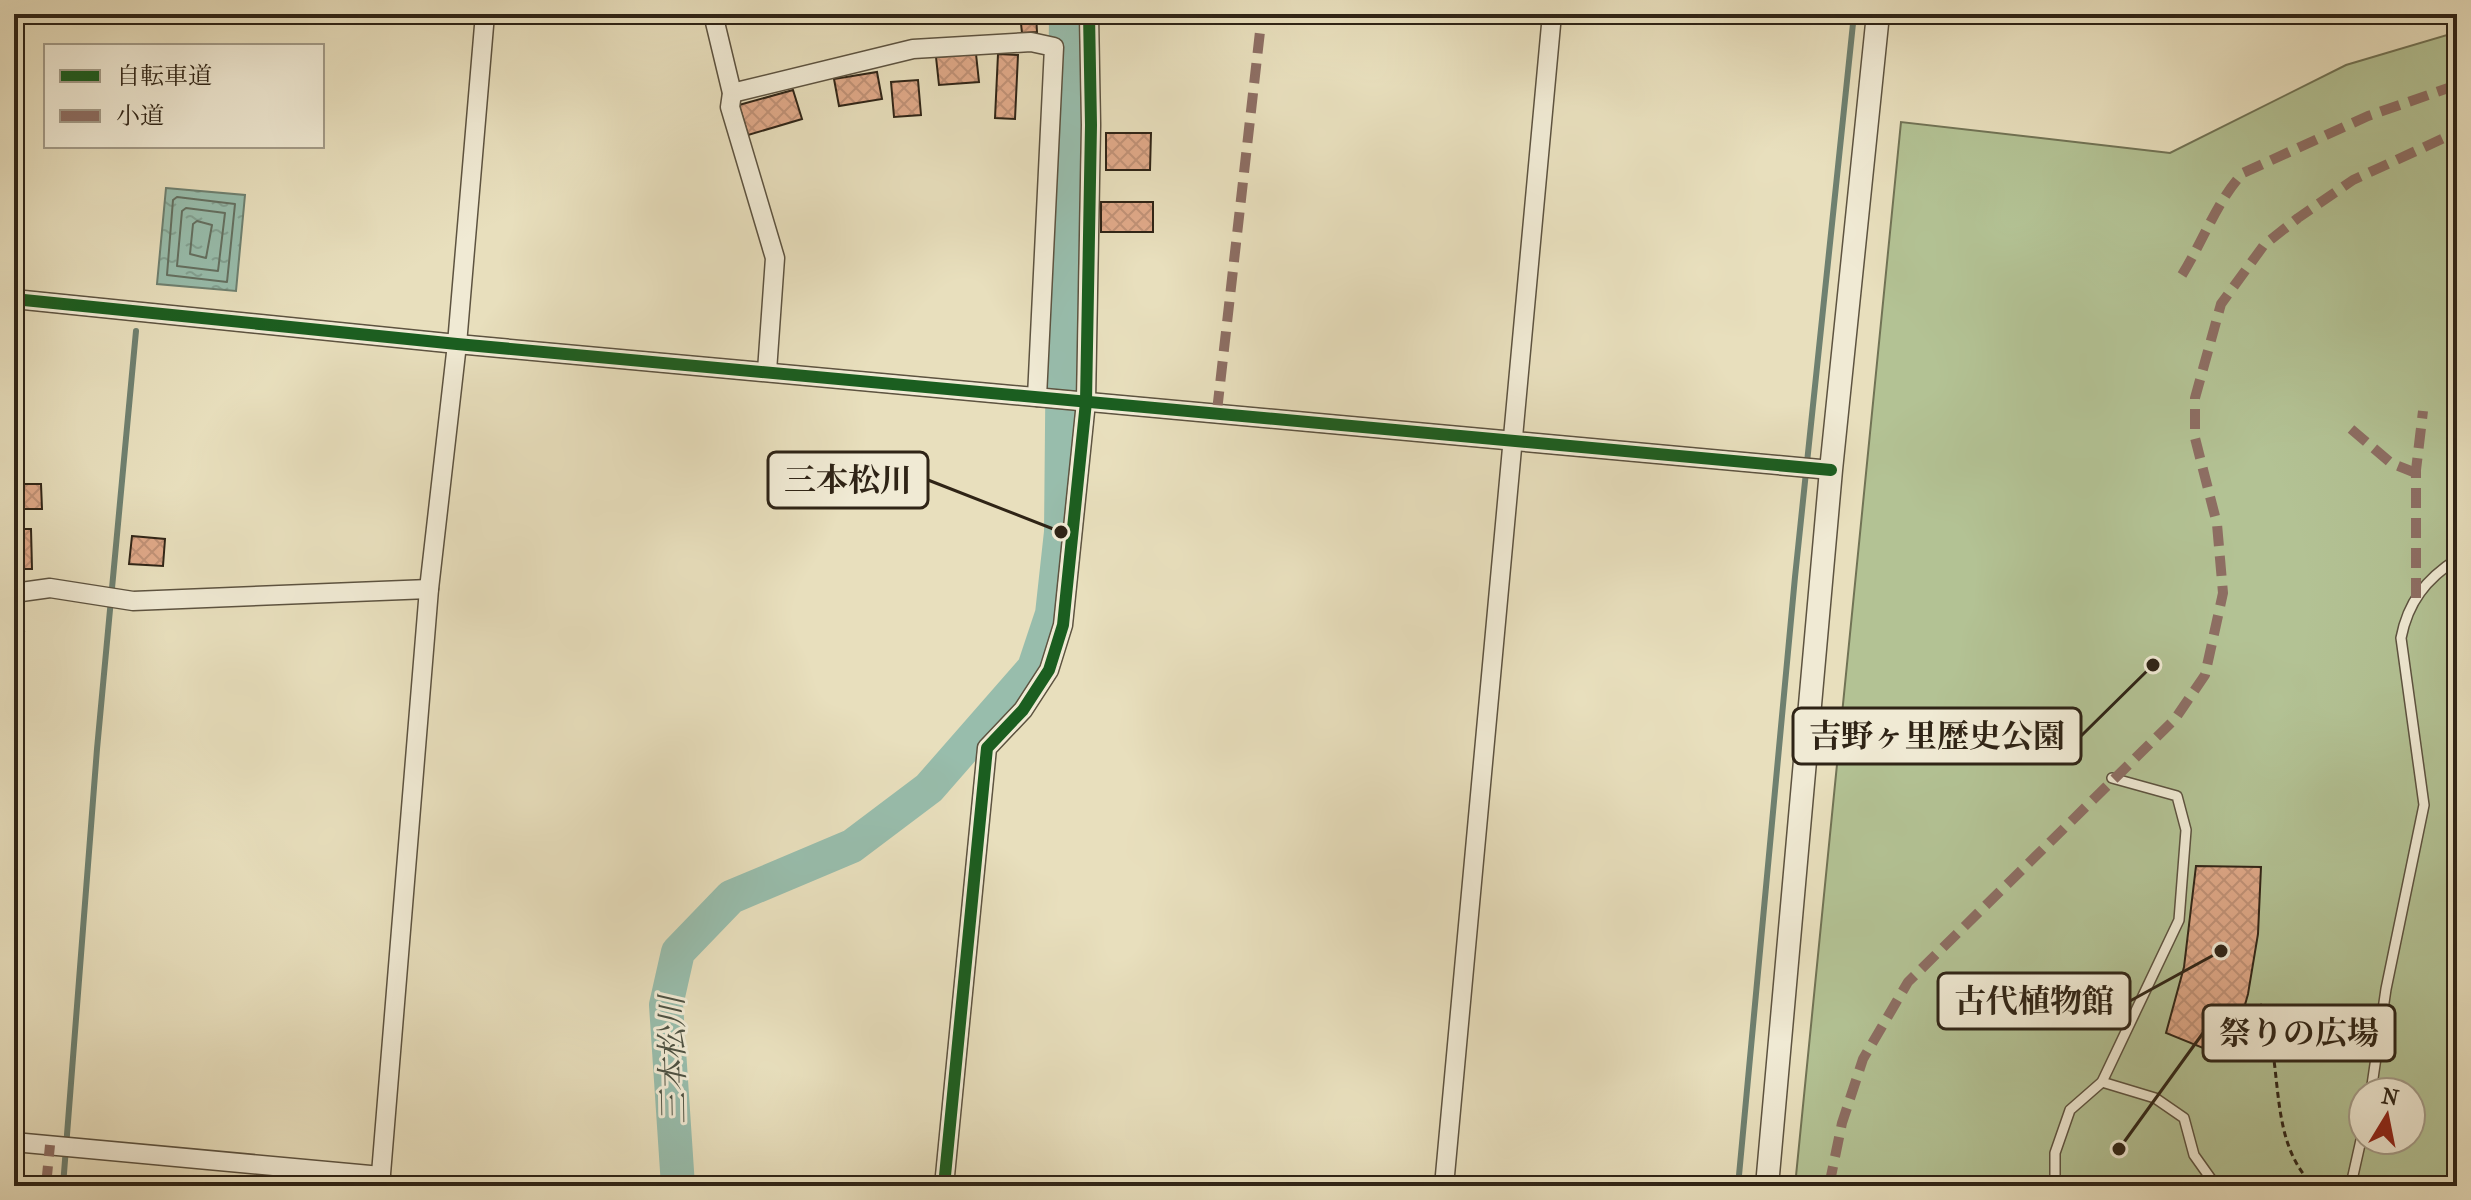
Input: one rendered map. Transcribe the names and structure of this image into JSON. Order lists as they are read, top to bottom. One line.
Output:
{"water":["三本松川"],"places":["三本松川","吉野ヶ里歴史公園","古代植物館","祭りの広場"],"legend":["自転車道","小道"],"north":"top"}
